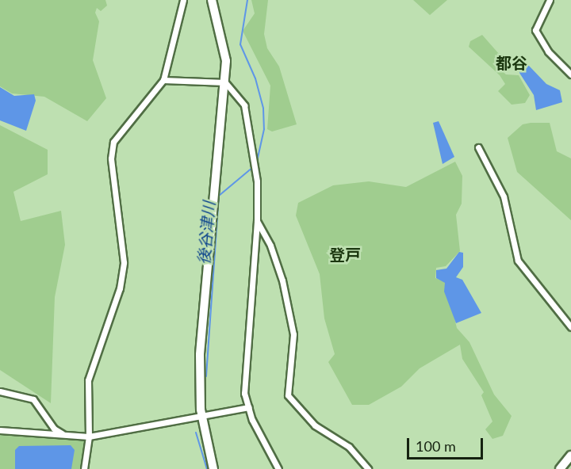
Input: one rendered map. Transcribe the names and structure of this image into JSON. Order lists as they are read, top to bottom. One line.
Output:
{"districts":["都谷","登戸"],"water":["後谷津川"],"scale_bar":"100 m"}
